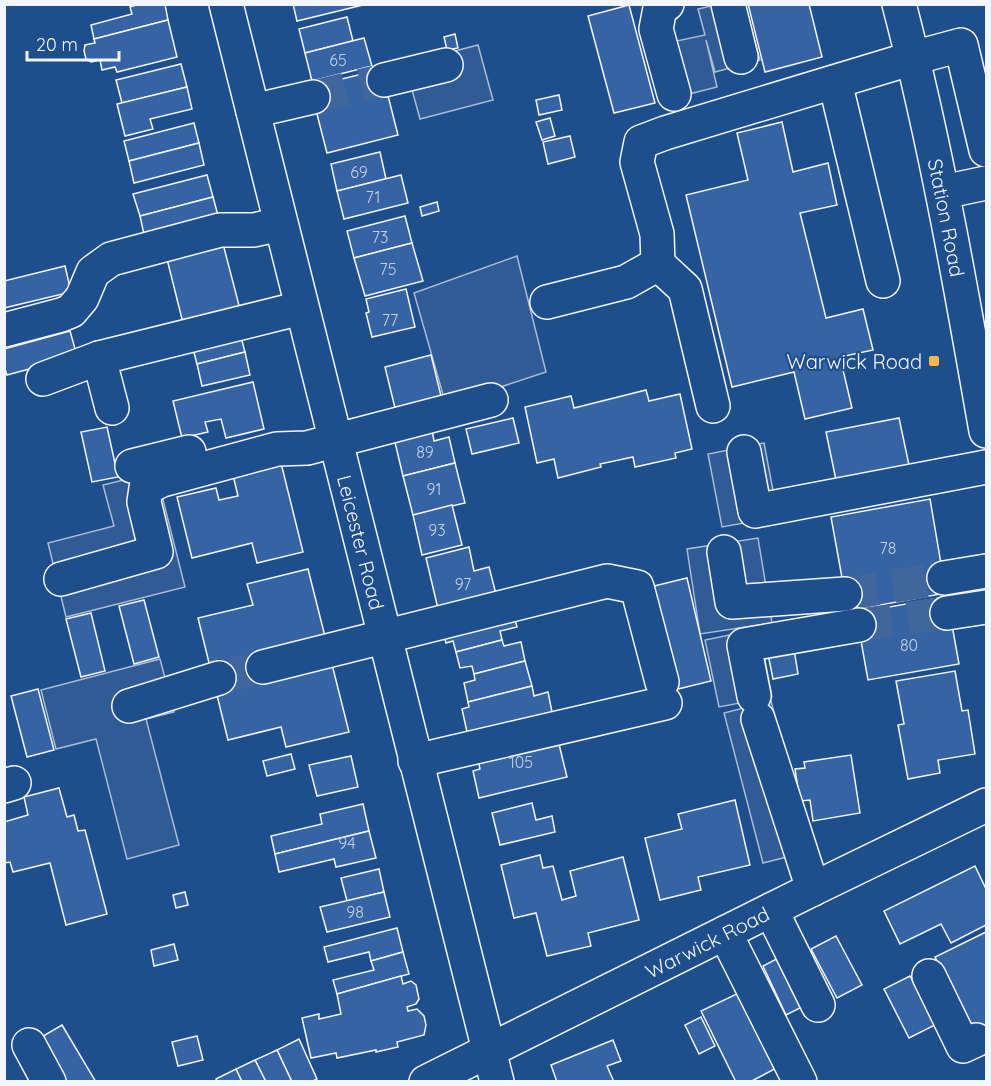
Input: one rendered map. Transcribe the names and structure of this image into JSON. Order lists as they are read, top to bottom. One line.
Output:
{"streets":{"street":["Station Road","Leicester Road","Warwick Road"]},"crossings":[["Leicester Road","Warwick Road"]],"places":{"transit":["Warwick Road"]},"house_numbers":["65","69","71","73","75","77","89","91","93","78","97","80","105","94","98"],"scale_bar":"20 m"}
